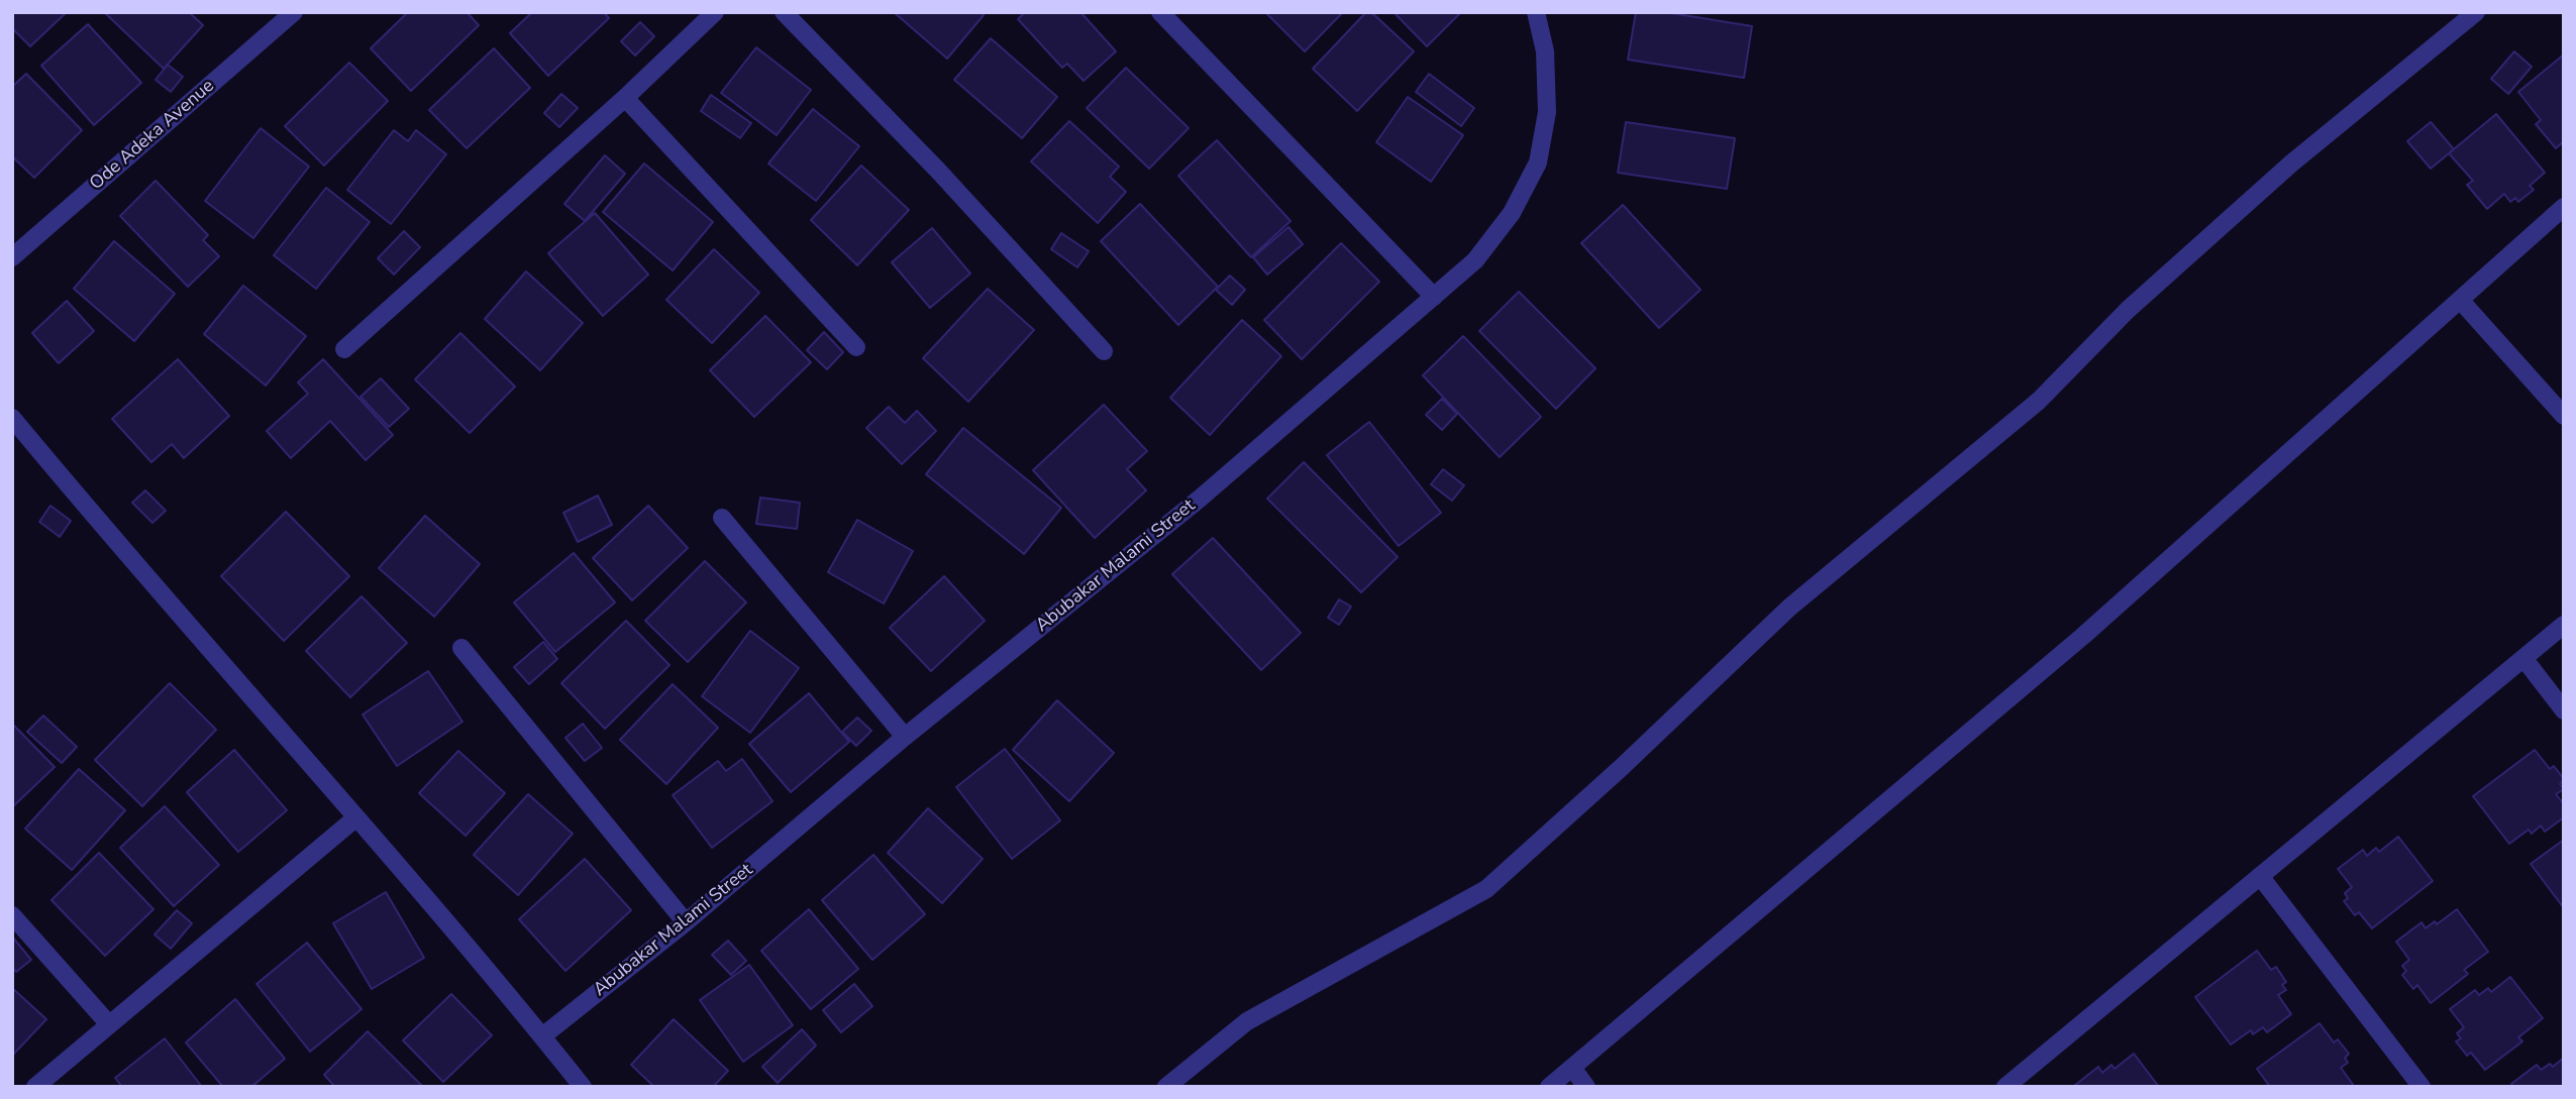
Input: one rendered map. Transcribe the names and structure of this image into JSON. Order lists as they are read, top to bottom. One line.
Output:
{"streets":{"street":["Ode Adeka Avenue","Abubakar Malami Street"]}}
